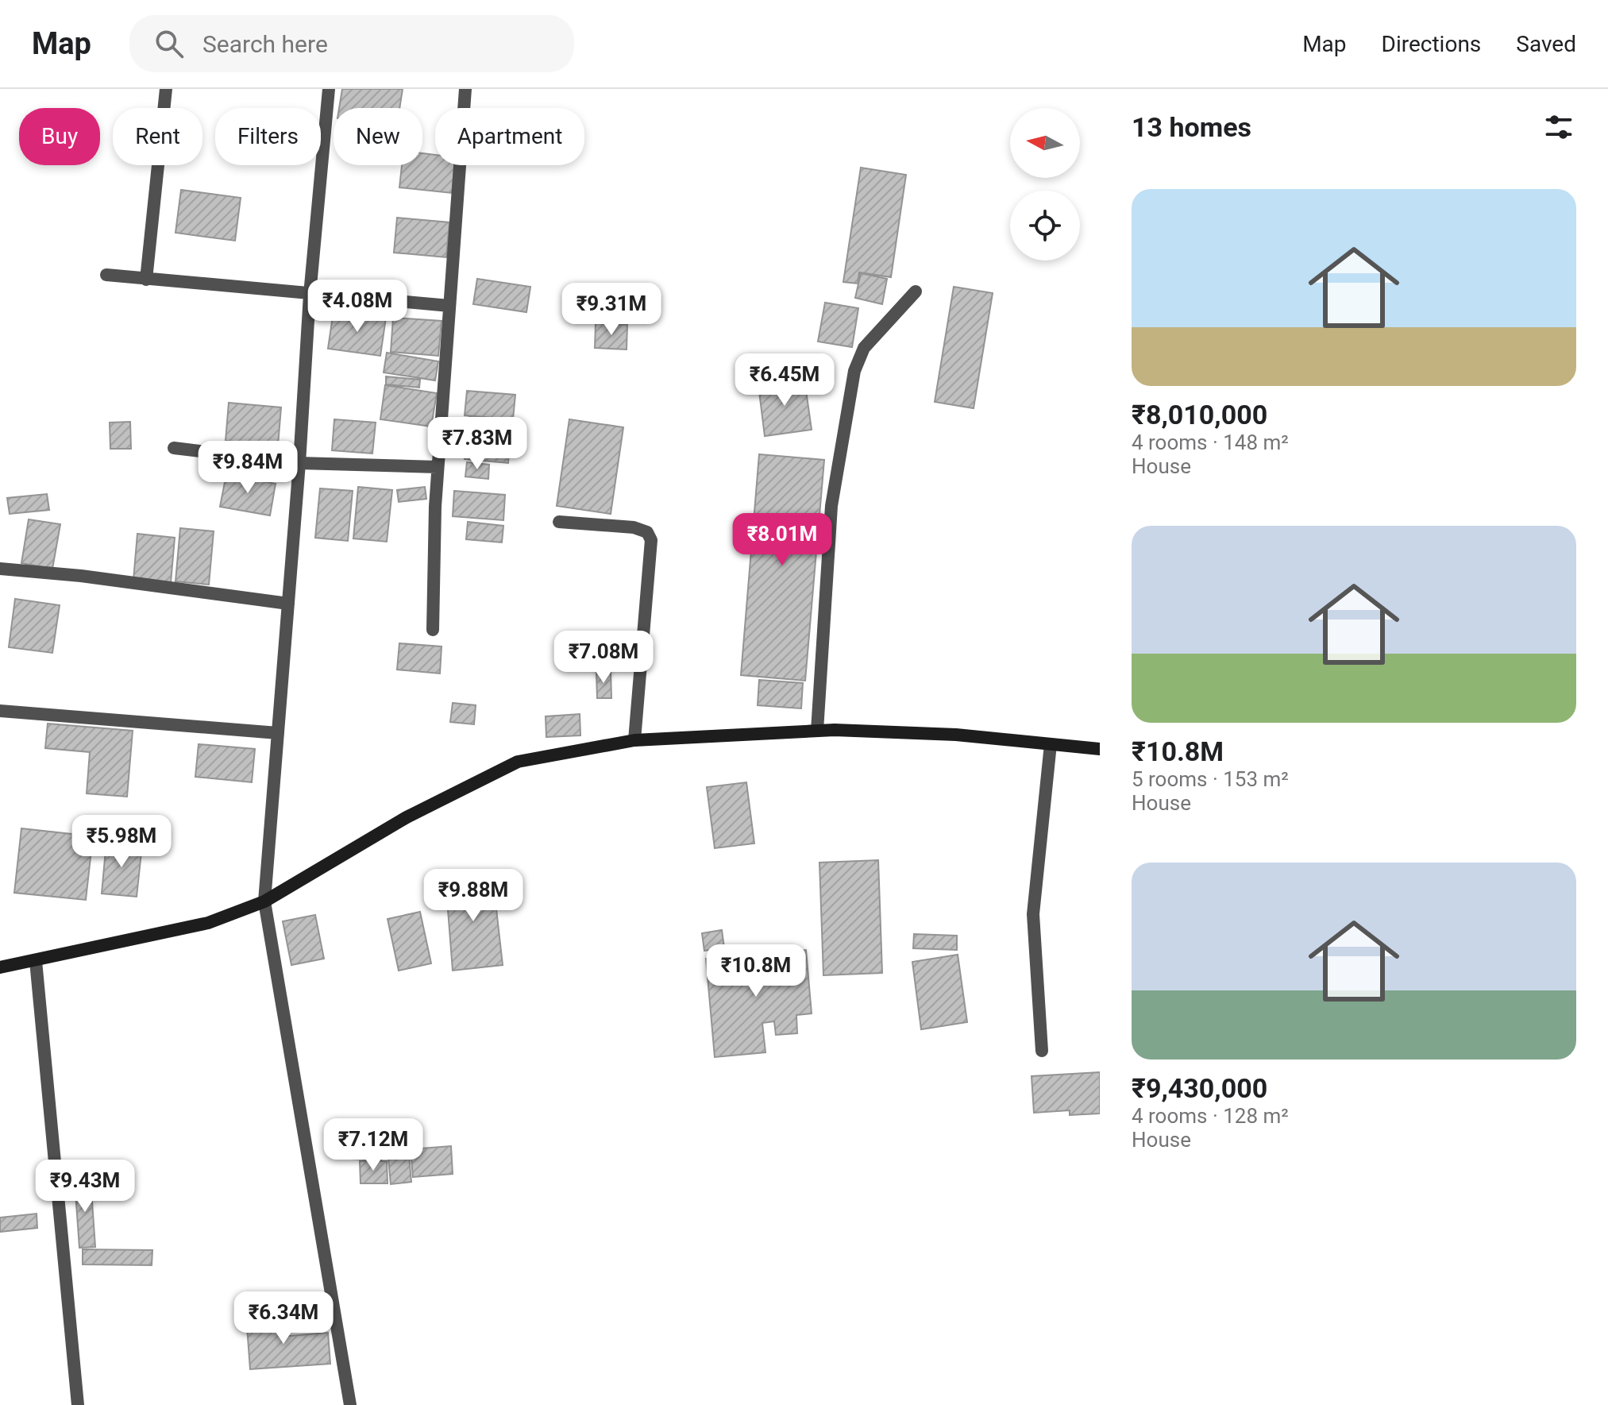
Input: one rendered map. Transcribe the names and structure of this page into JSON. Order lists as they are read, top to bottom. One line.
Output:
{"north":"left","page":{"header":"Map","search":"Search here","nav":["Map","Directions","Saved"],"heading":"13 homes","chip":["Buy","Rent","Filters","New","Apartment"],"list":[{"name":"₹8,010,000","note":"4 rooms · 148 m² · House"},{"name":"₹10.8M","note":"5 rooms · 153 m² · House"},{"name":"₹9,430,000","note":"4 rooms · 128 m² · House"}],"price":["₹4.08M","₹9.31M","₹6.45M","₹7.83M","₹9.84M","₹8.01M","₹7.08M","₹5.98M","₹9.88M","₹10.8M","₹7.12M","₹9.43M","₹6.34M"]}}
